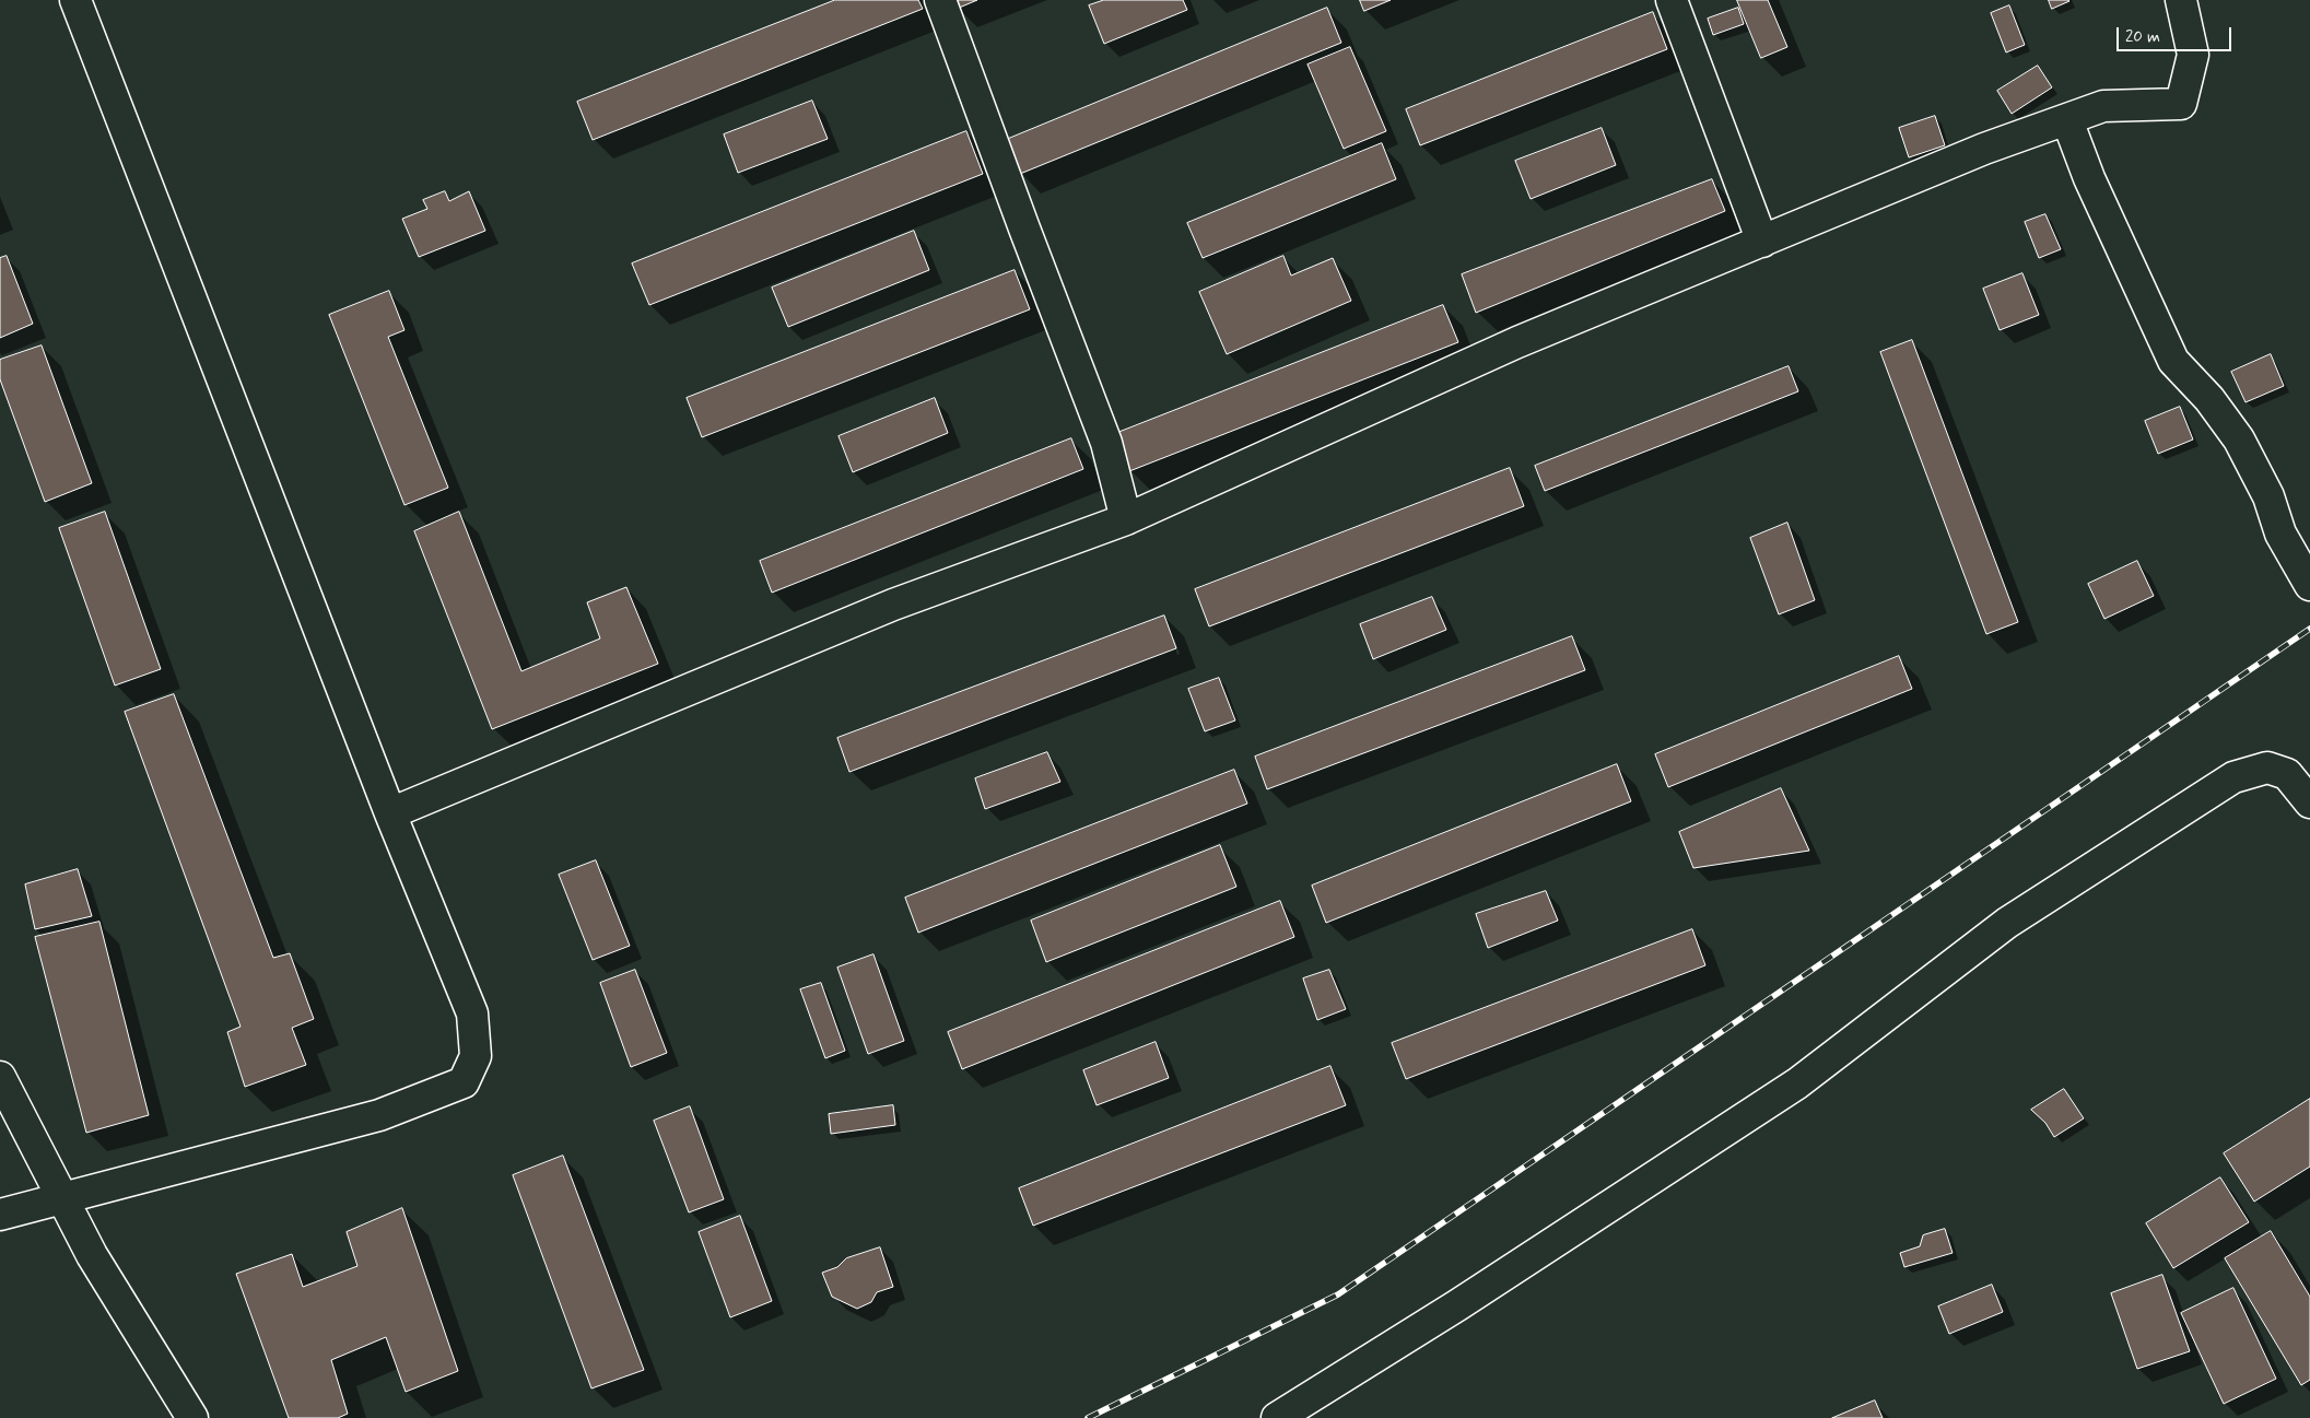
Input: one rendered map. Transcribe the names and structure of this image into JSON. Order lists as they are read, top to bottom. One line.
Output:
{"scale_bar":"20 m"}
